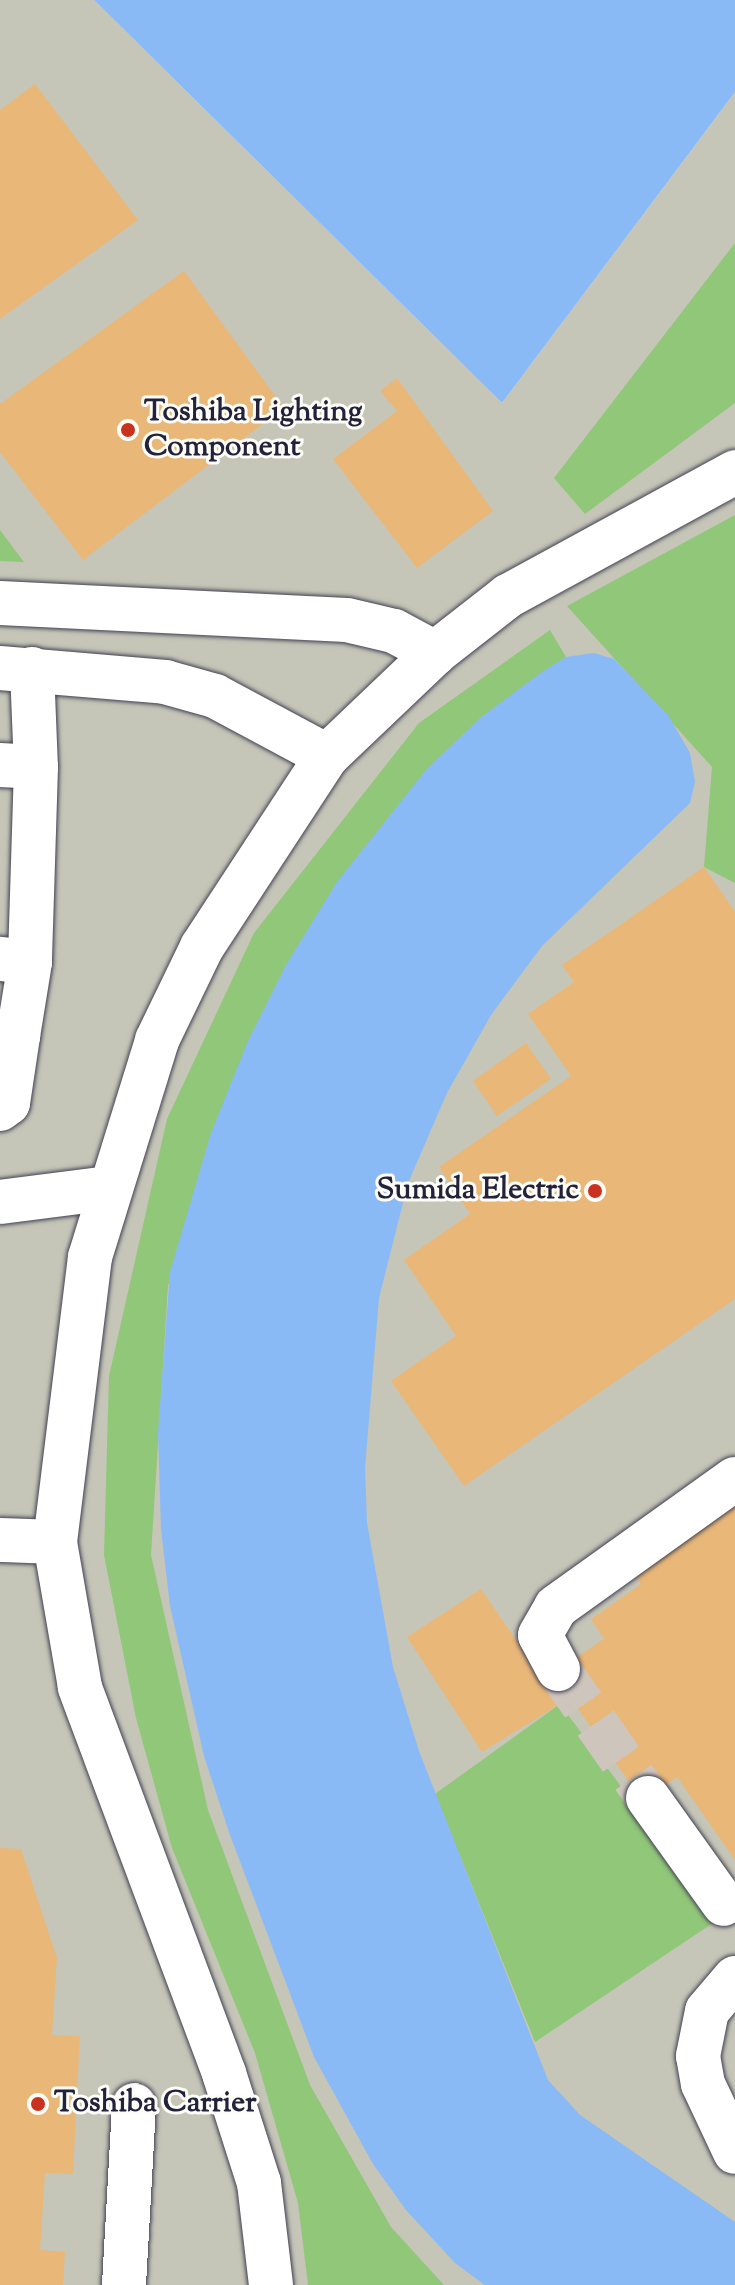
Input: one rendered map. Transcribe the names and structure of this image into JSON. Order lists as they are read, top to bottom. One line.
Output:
{"places":["Toshiba Lighting Component","Sumida Electric","Toshiba Carrier"]}
